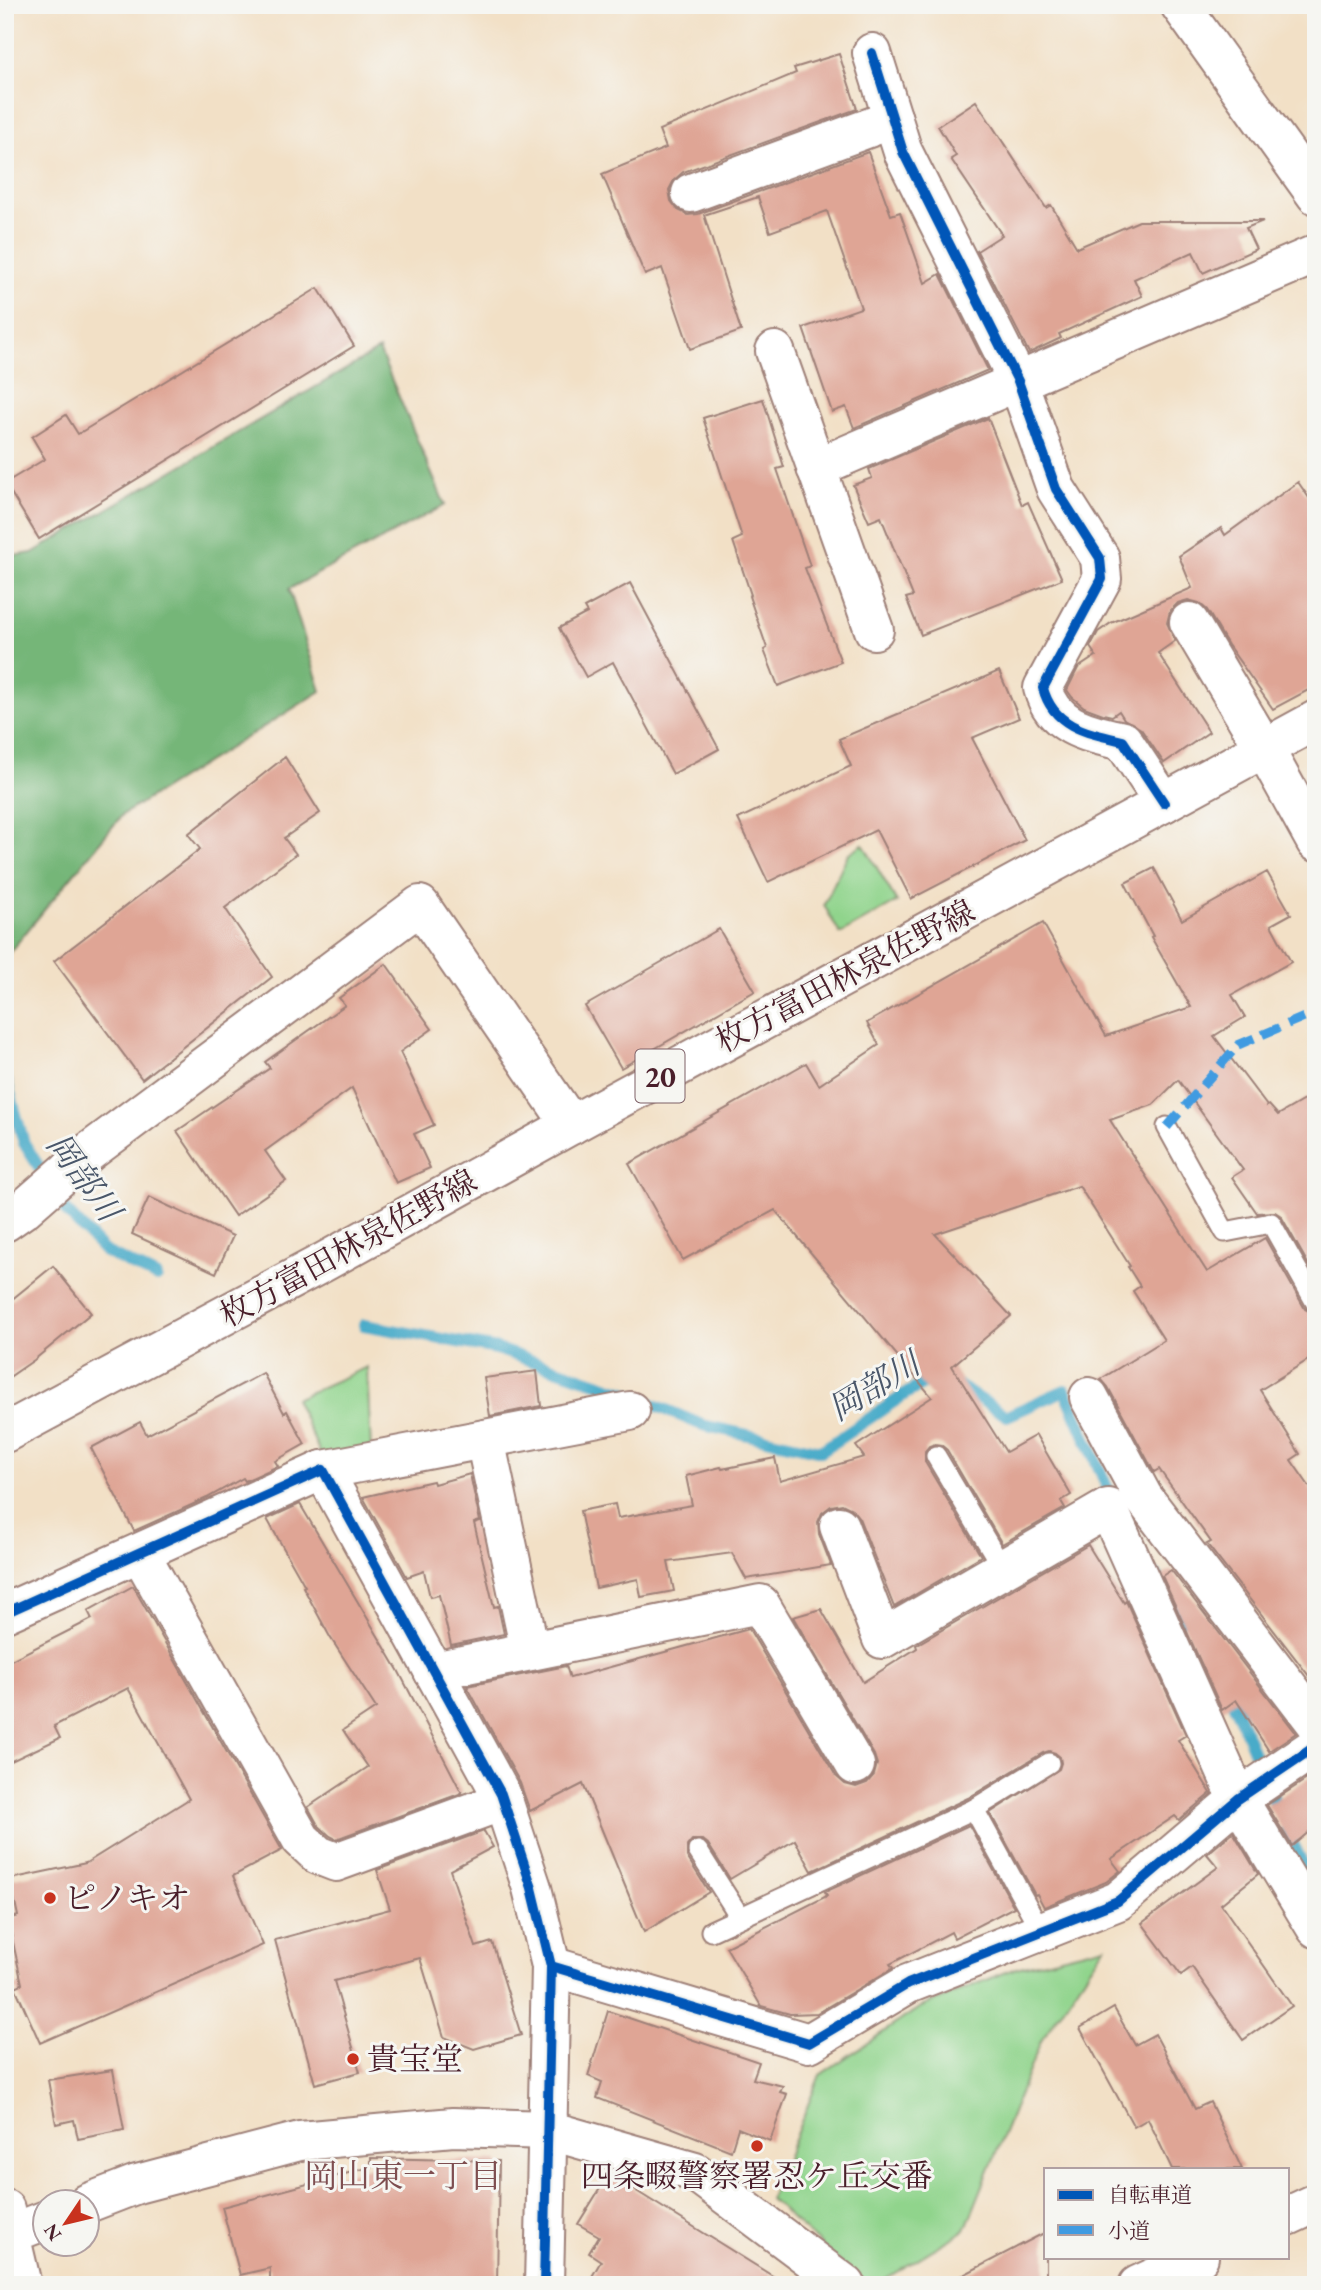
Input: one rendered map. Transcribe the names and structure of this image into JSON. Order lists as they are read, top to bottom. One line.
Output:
{"streets":{"street":["枚方富田林泉佐野線","20"]},"districts":["岡山東一丁目"],"water":["岡部川"],"places":["ピノキオ","貴宝堂","四条畷警察署忍ケ丘交番"],"legend":["自転車道","小道"],"north":"bottom left"}
